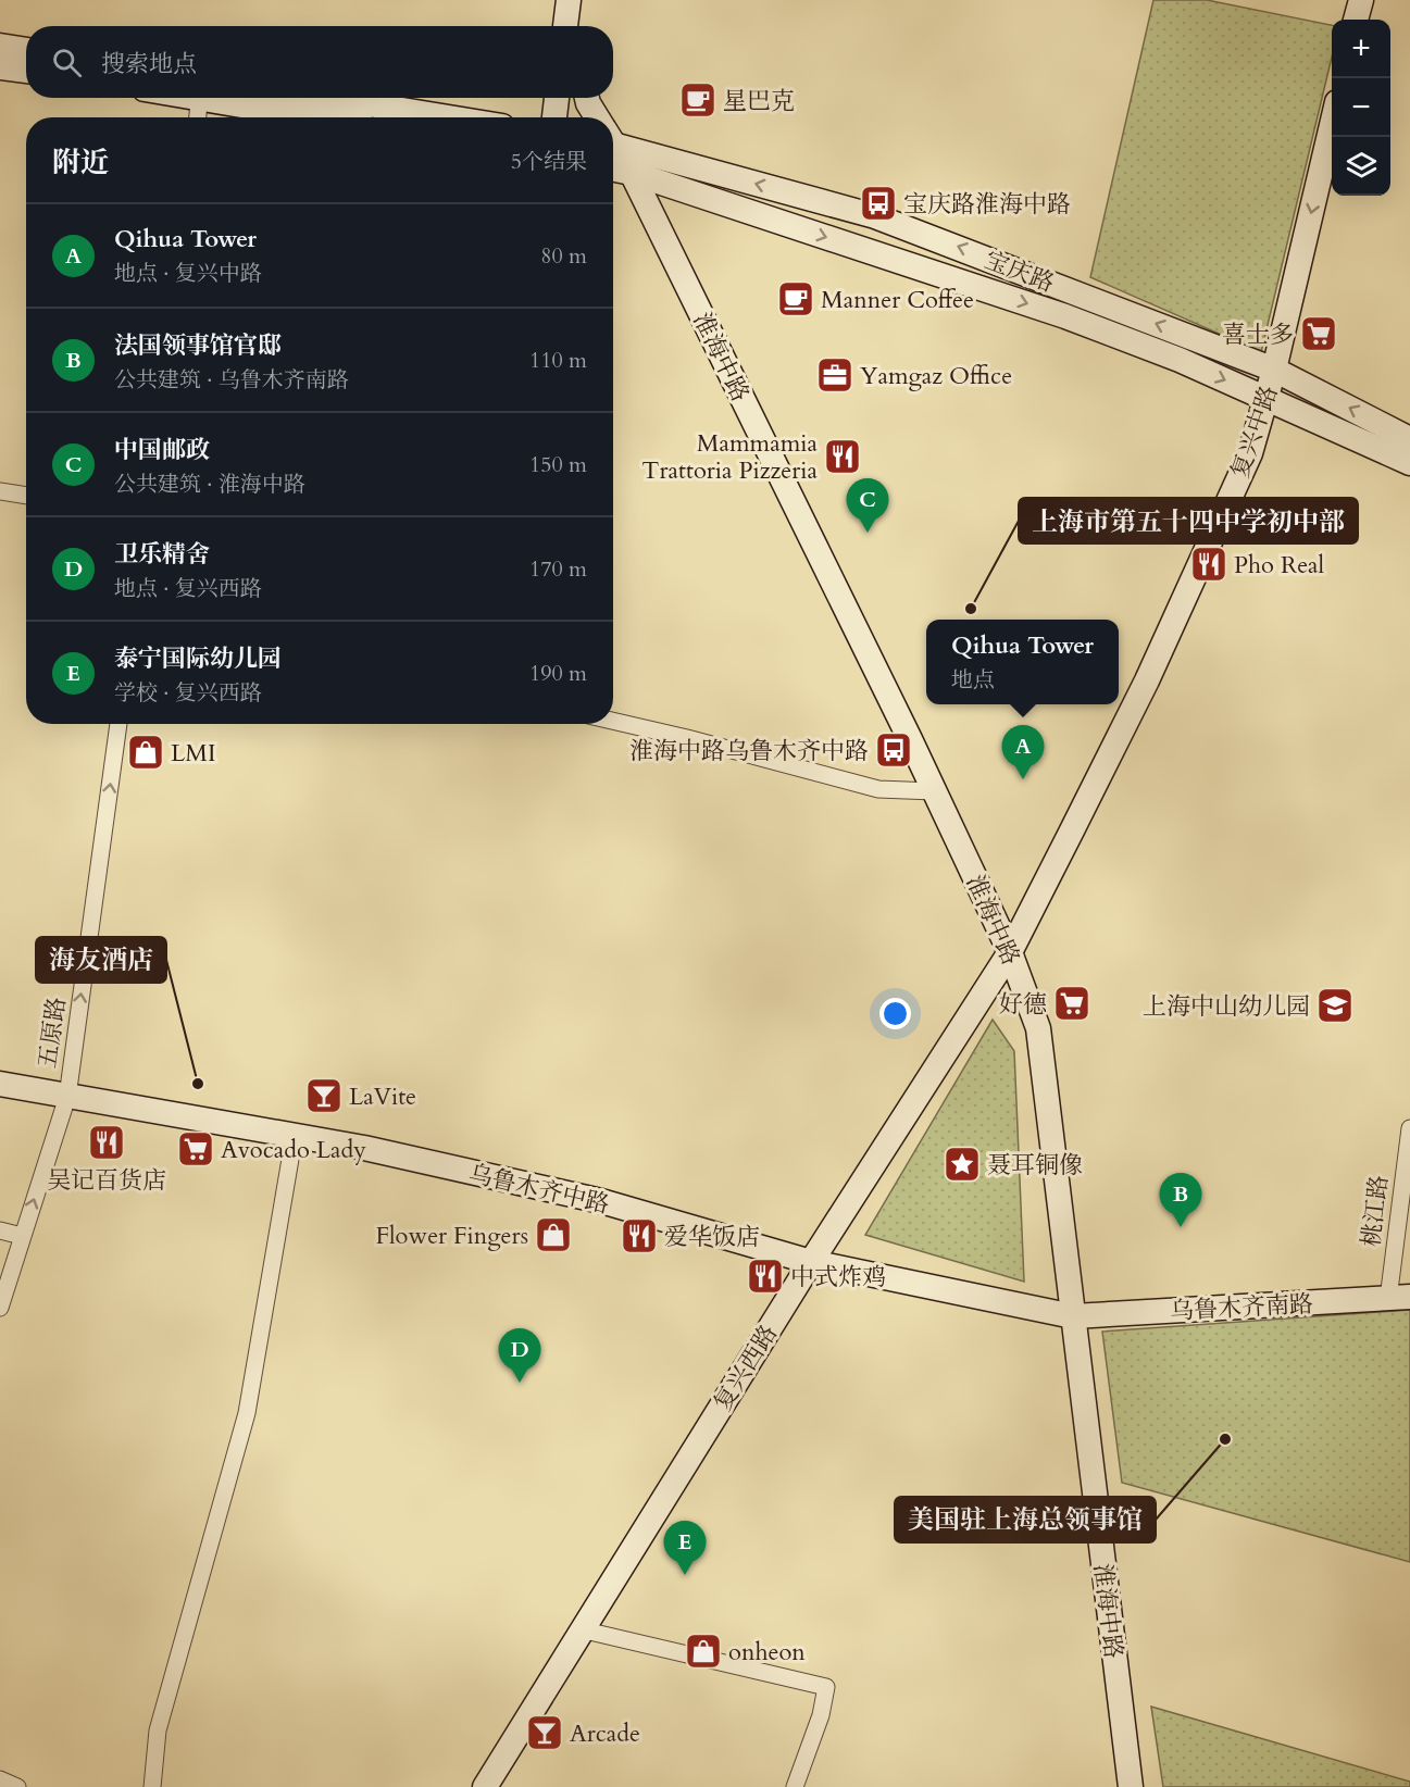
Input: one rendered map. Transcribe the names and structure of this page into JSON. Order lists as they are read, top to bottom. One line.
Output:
{"streets":{"main road":["宝庆路","淮海中路","复兴中路","乌鲁木齐中路","乌鲁木齐南路","复兴西路"],"street":["五原路","桃江路"]},"crossings":[["宝庆路","淮海中路"],["宝庆路","复兴中路"],["淮海中路","复兴中路"],["淮海中路","乌鲁木齐中路"],["淮海中路","乌鲁木齐南路"],["淮海中路","复兴西路"],["复兴中路","复兴西路"],["五原路","乌鲁木齐中路"],["乌鲁木齐中路","乌鲁木齐南路"],["乌鲁木齐中路","复兴西路"],["桃江路","乌鲁木齐南路"]],"one_way":["五原路"],"places":{"cafe":["星巴克","Manner Coffee"],"bus stop":["宝庆路淮海中路","淮海中路乌鲁木齐中路"],"supermarket":["喜士多","好德","Avocado Lady"],"office":["Yamgaz Office"],"restaurant":["Mammamia Trattoria Pizzeria","Pho Real","吴记百货店","爱华饭店","中式炸鸡"],"other":["上海市第五十四中学初中部","海友酒店","美国驻上海总领事馆"],"shop":["LMI","Flower Fingers","onheon"],"school or university":["上海中山幼儿园"],"bar":["LaVite","Arcade"],"place":["聂耳铜像"]},"page":{"map_buttons":["+","−"],"search":"搜索地点","heading":["附近","5个结果"],"list":[{"mark":"A","name":"Qihua Tower","note":"地点 · 复兴中路","value":"80 m"},{"mark":"B","name":"法国领事馆官邸","note":"公共建筑 · 乌鲁木齐南路","value":"110 m"},{"mark":"C","name":"中国邮政","note":"公共建筑 · 淮海中路","value":"150 m"},{"mark":"D","name":"卫乐精舍","note":"地点 · 复兴西路","value":"170 m"},{"mark":"E","name":"泰宁国际幼儿园","note":"学校 · 复兴西路","value":"190 m"}],"pins":["C","A","B","D","E"],"popup":["Qihua Tower","地点"]}}
